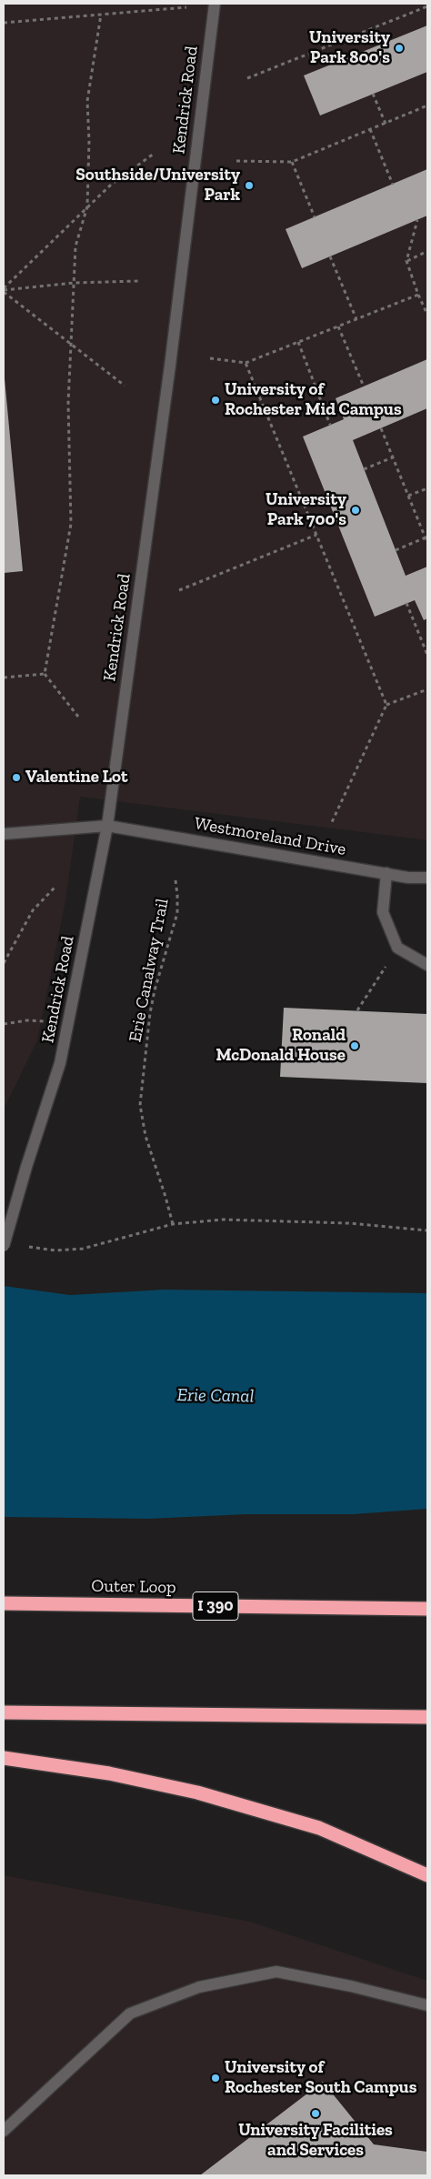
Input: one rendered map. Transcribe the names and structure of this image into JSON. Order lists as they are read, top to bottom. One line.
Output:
{"streets":{"highway":["Outer Loop","I 390"],"street":["Kendrick Road","Westmoreland Drive"],"path":["Erie Canalway Trail"]},"crossings":[["Kendrick Road","Westmoreland Drive"]],"water":["Erie Canal"],"places":["University Park 800's","Southside/University Park","University of Rochester Mid Campus","University Park 700's","Valentine Lot","Ronald McDonald House","University of Rochester South Campus","University Facilities and Services"]}
